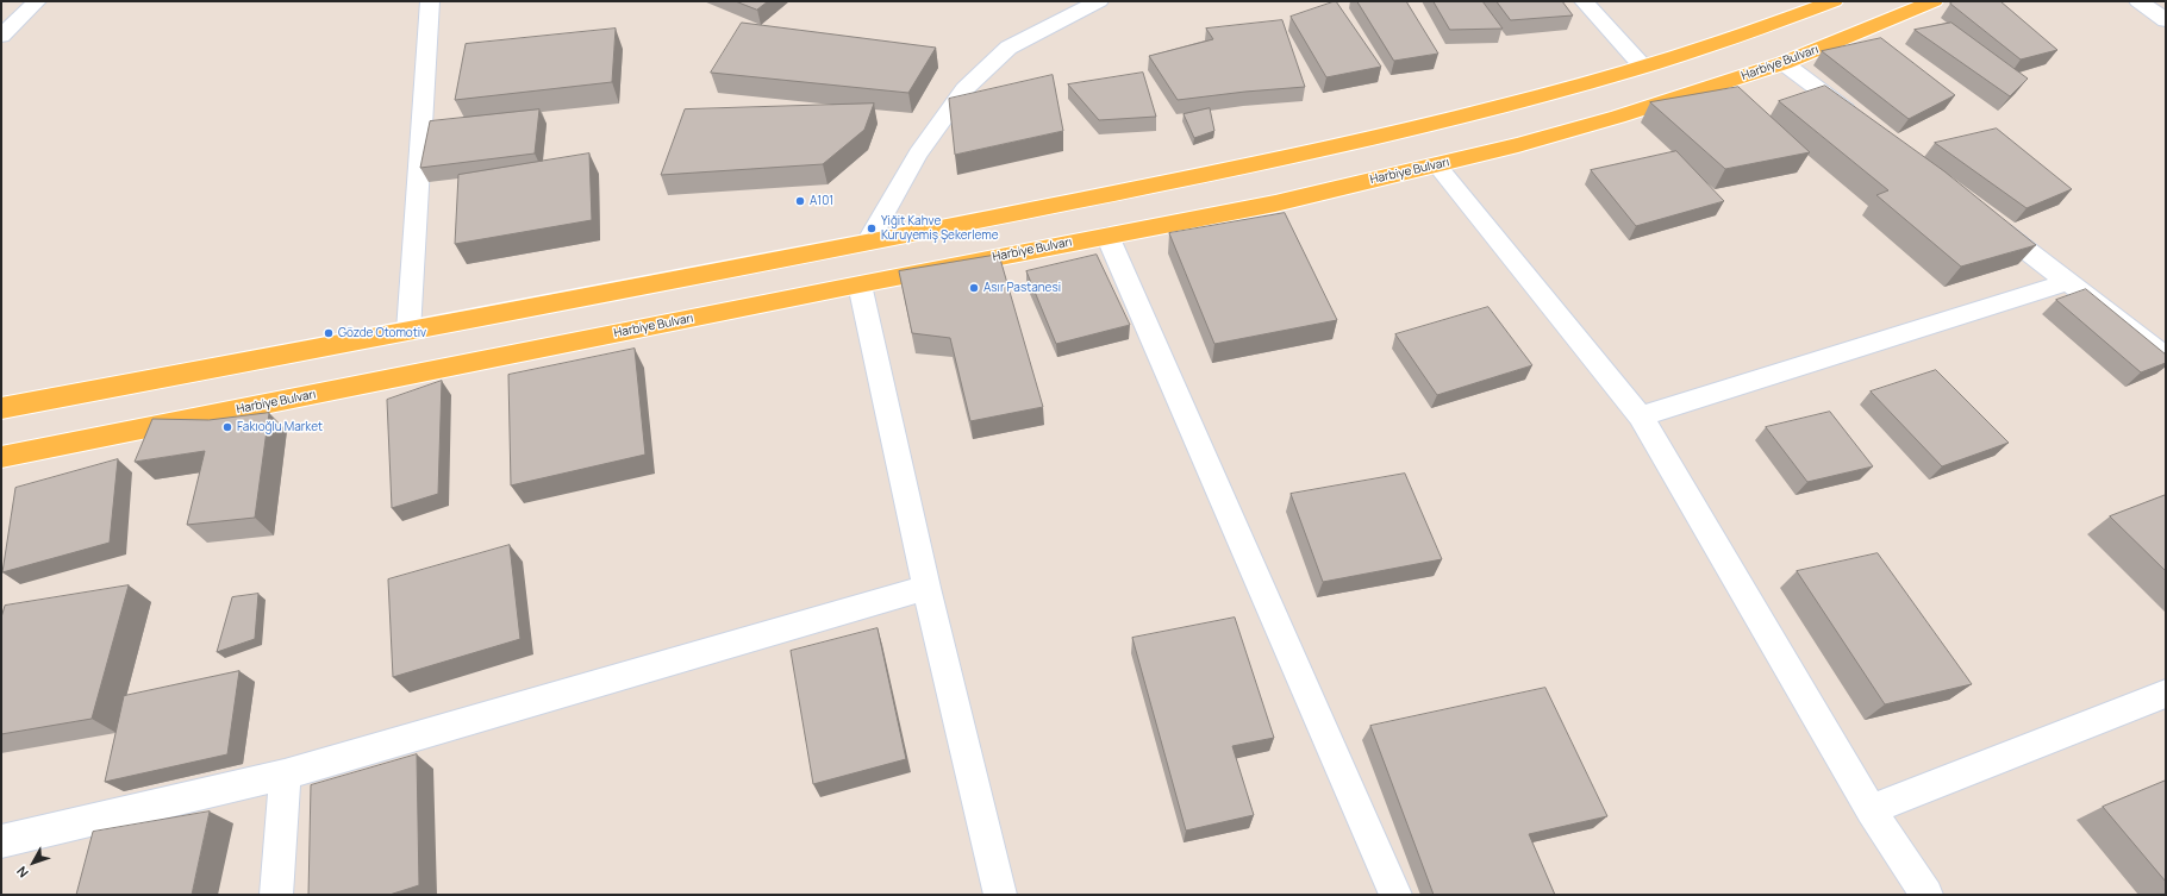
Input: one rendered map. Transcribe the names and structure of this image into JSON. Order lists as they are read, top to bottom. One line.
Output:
{"streets":{"main road":["Harbiye Bulvarı"]},"places":["A101","Yiğit Kahve Kuruyemiş Şekerleme","Asır Pastanesi","Gözde Otomotiv","Fakıoğlu Market"],"north":"bottom left"}
